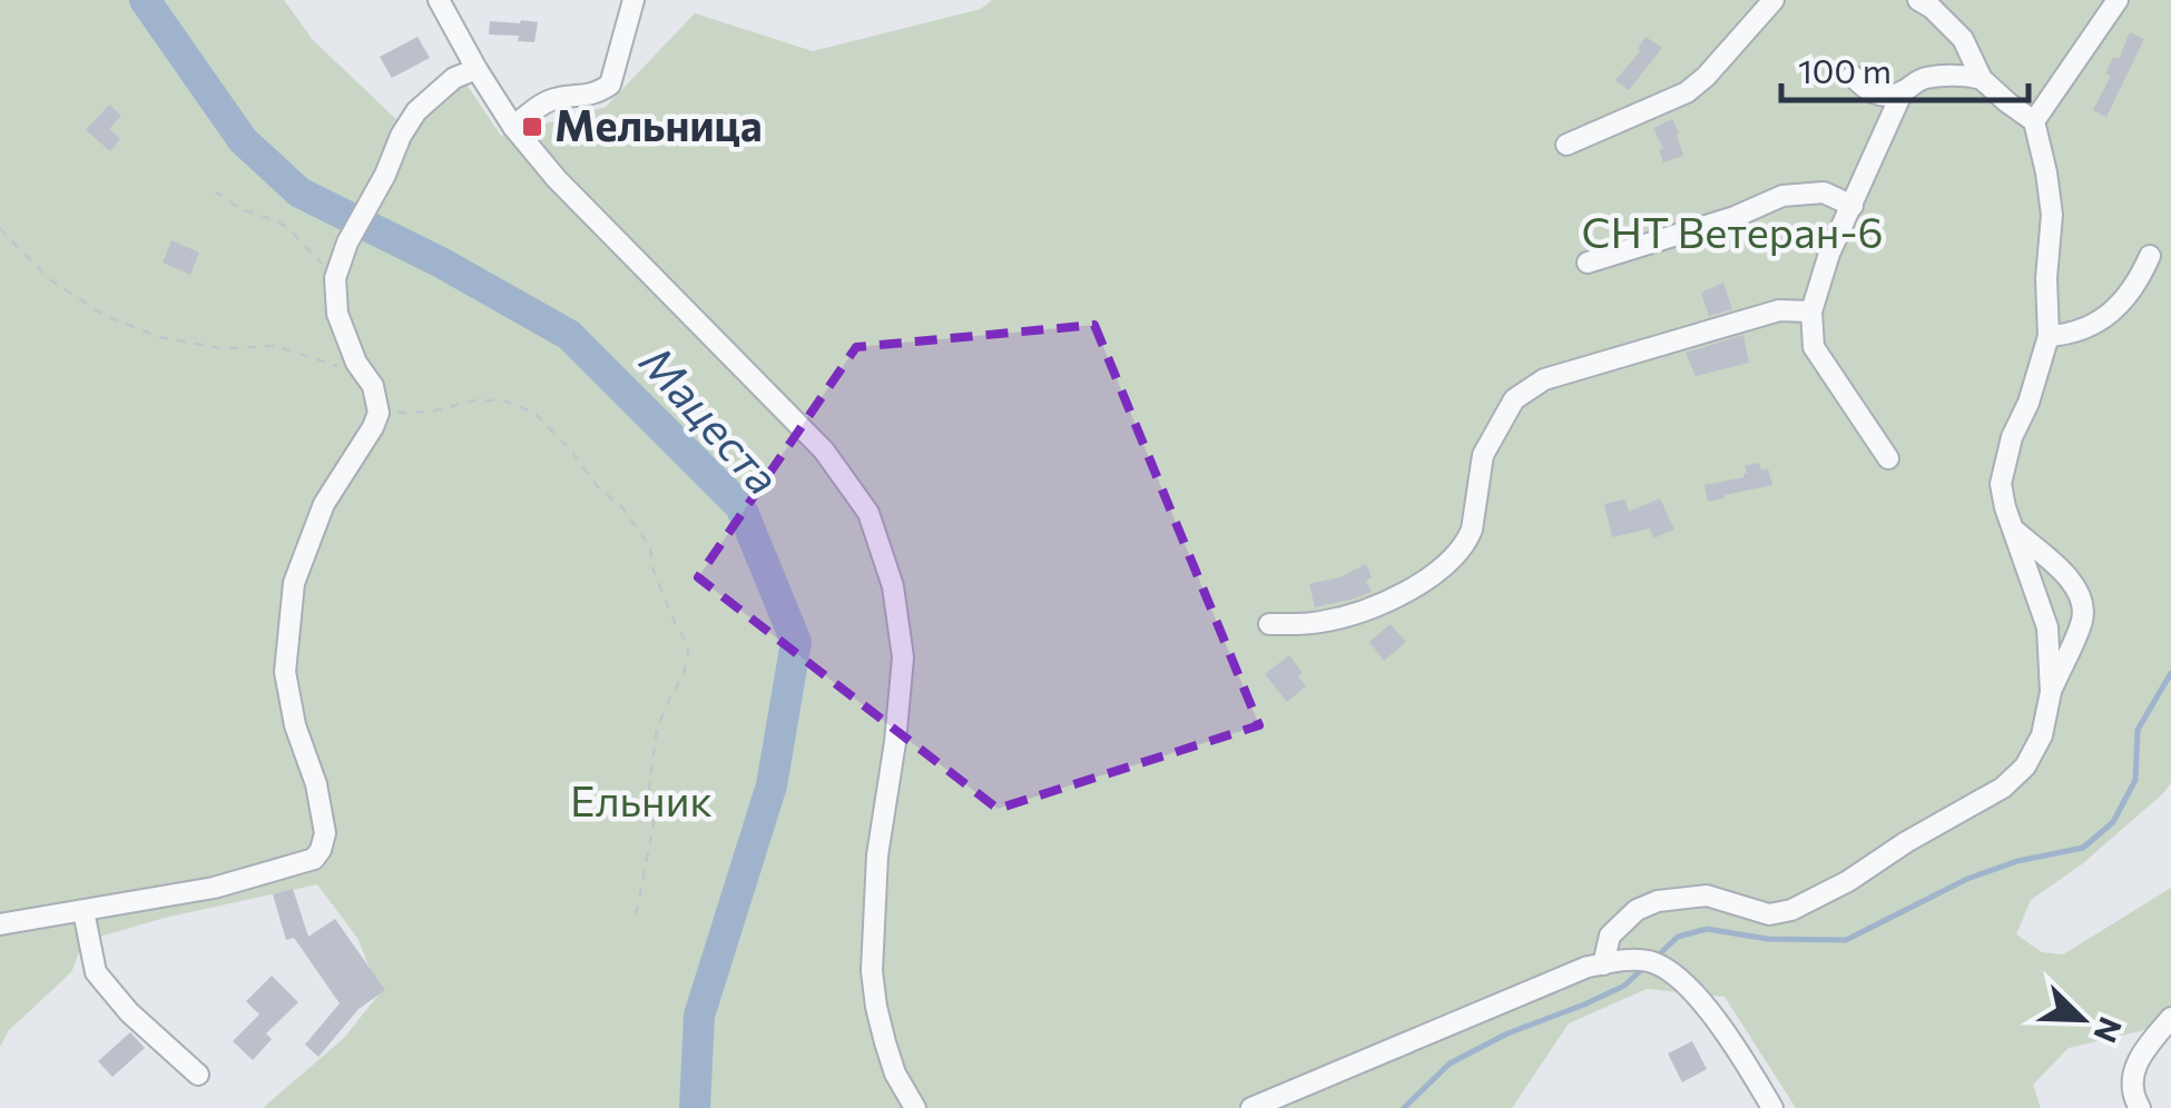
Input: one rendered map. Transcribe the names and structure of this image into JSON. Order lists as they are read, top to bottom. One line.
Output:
{"water":["Мацеста"],"parks":["СНТ Ветеран-6","Ельник"],"places":{"transit":["Мельница"]},"scale_bar":"100 m","north":"bottom right"}
